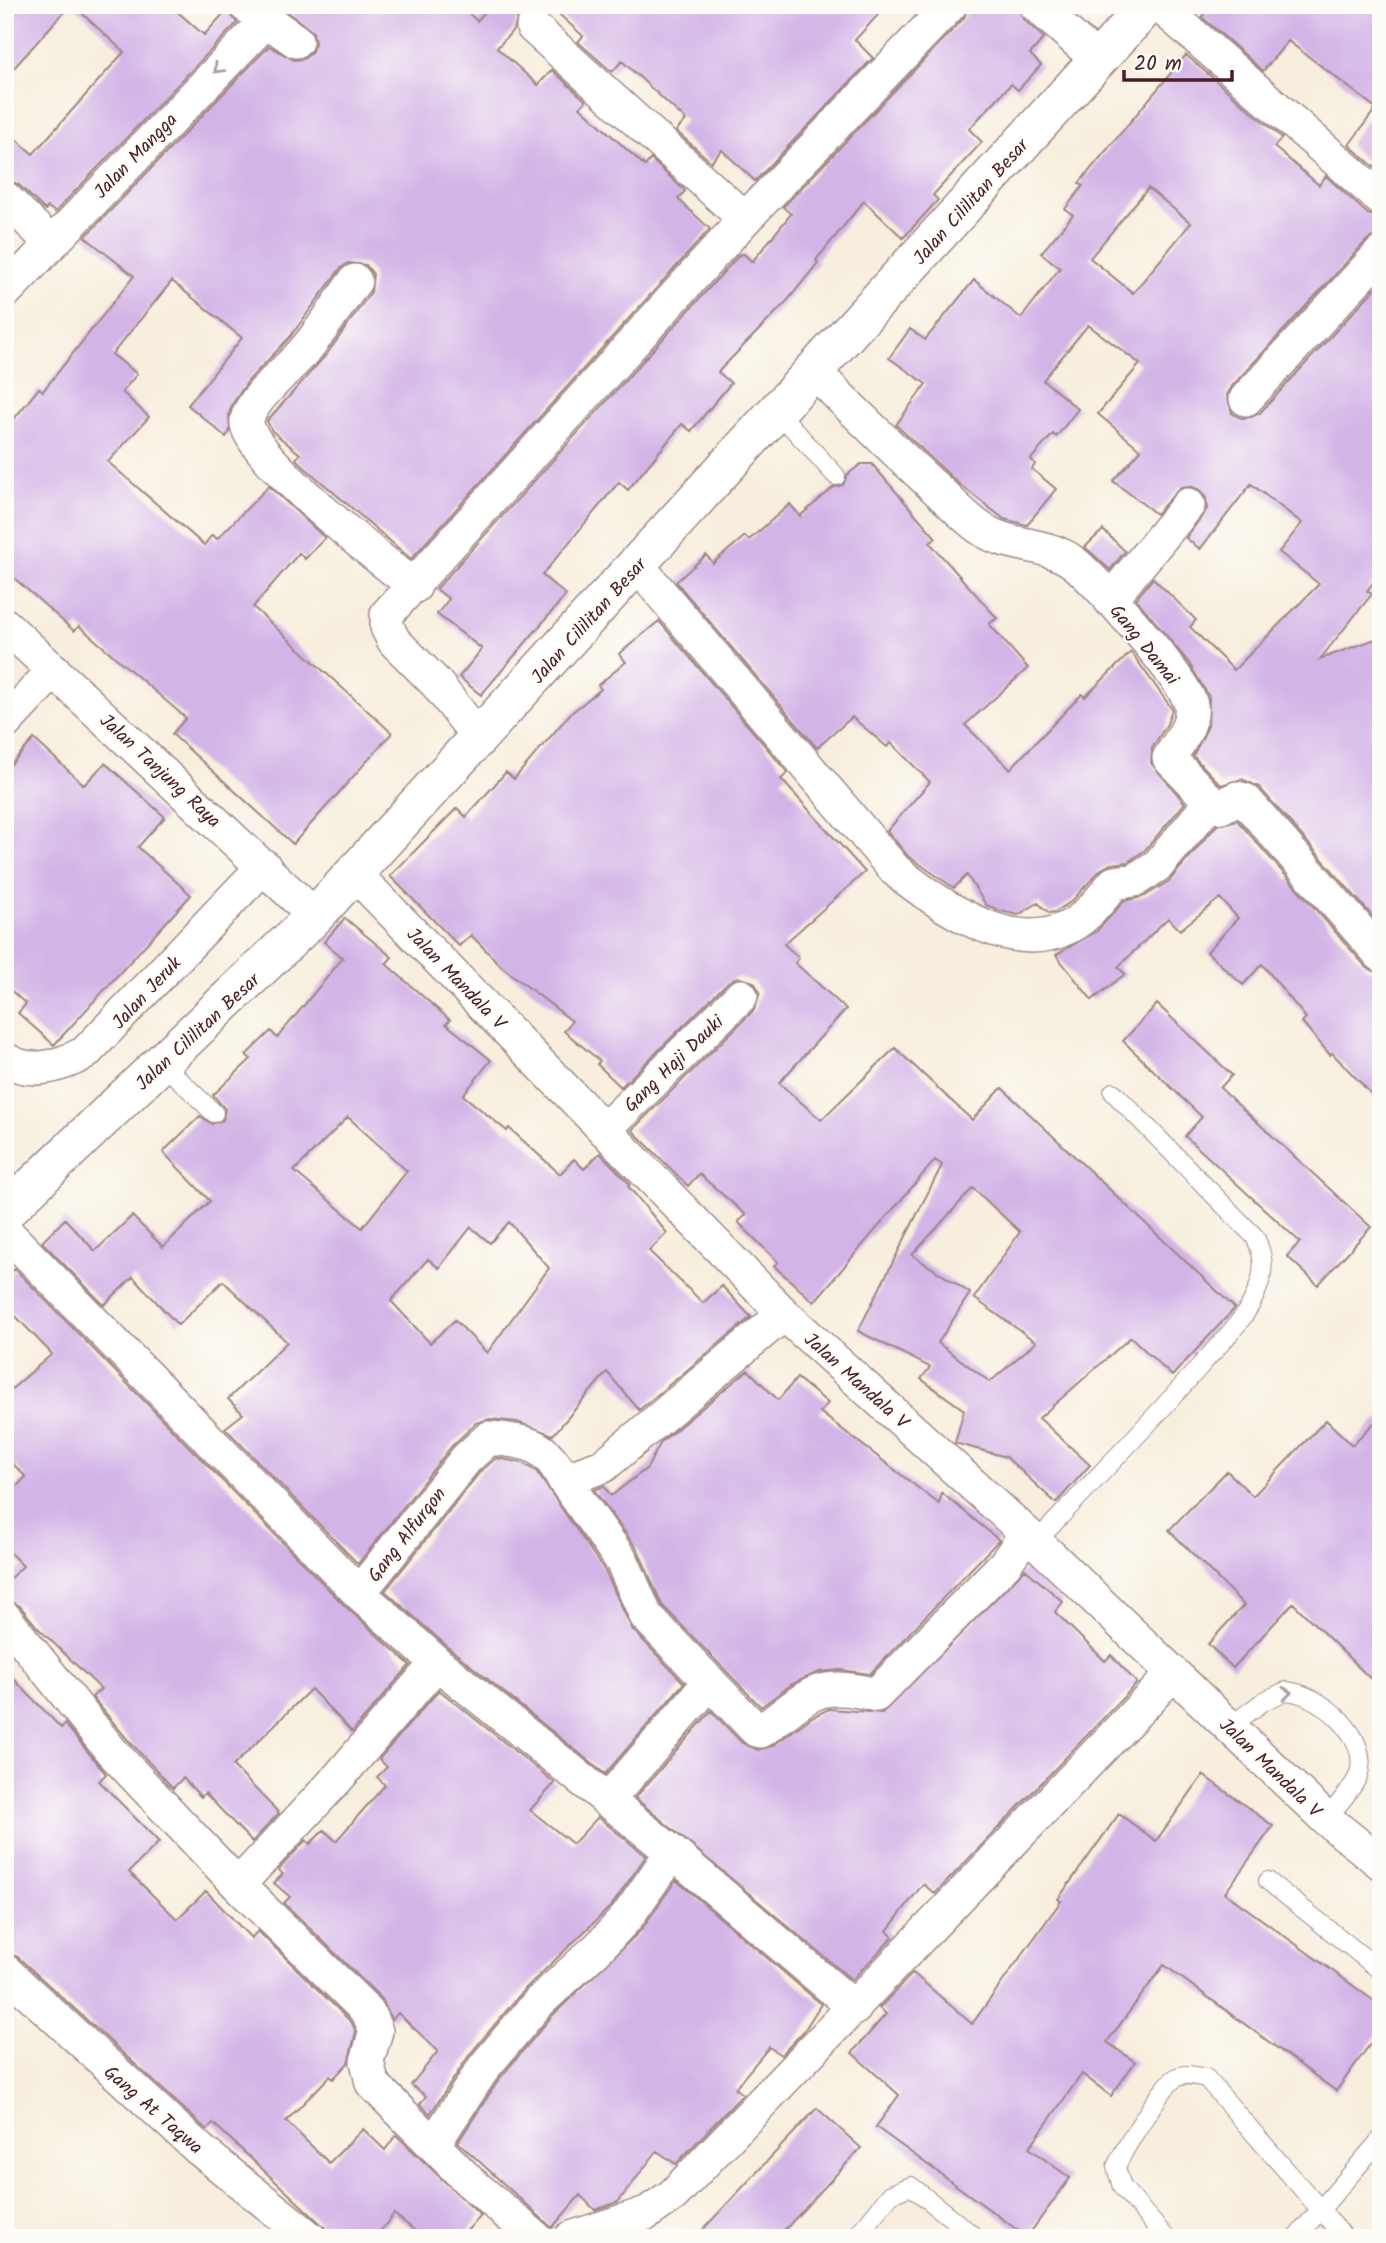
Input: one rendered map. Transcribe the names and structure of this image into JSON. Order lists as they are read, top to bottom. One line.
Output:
{"streets":{"street":["Jalan Mangga","Jalan Cililitan Besar","Gang Damai","Jalan Tanjung Raya","Jalan Mandala V","Jalan Jeruk","Gang Haji Dauki","Gang Alfurqon","Gang At Taqwa"]},"crossings":[["Jalan Cililitan Besar","Gang Damai"],["Jalan Cililitan Besar","Jalan Tanjung Raya"],["Jalan Cililitan Besar","Jalan Mandala V"],["Jalan Tanjung Raya","Jalan Jeruk"],["Jalan Mandala V","Gang Haji Dauki"]],"one_way":["Jalan Mangga"],"scale_bar":"20 m"}
